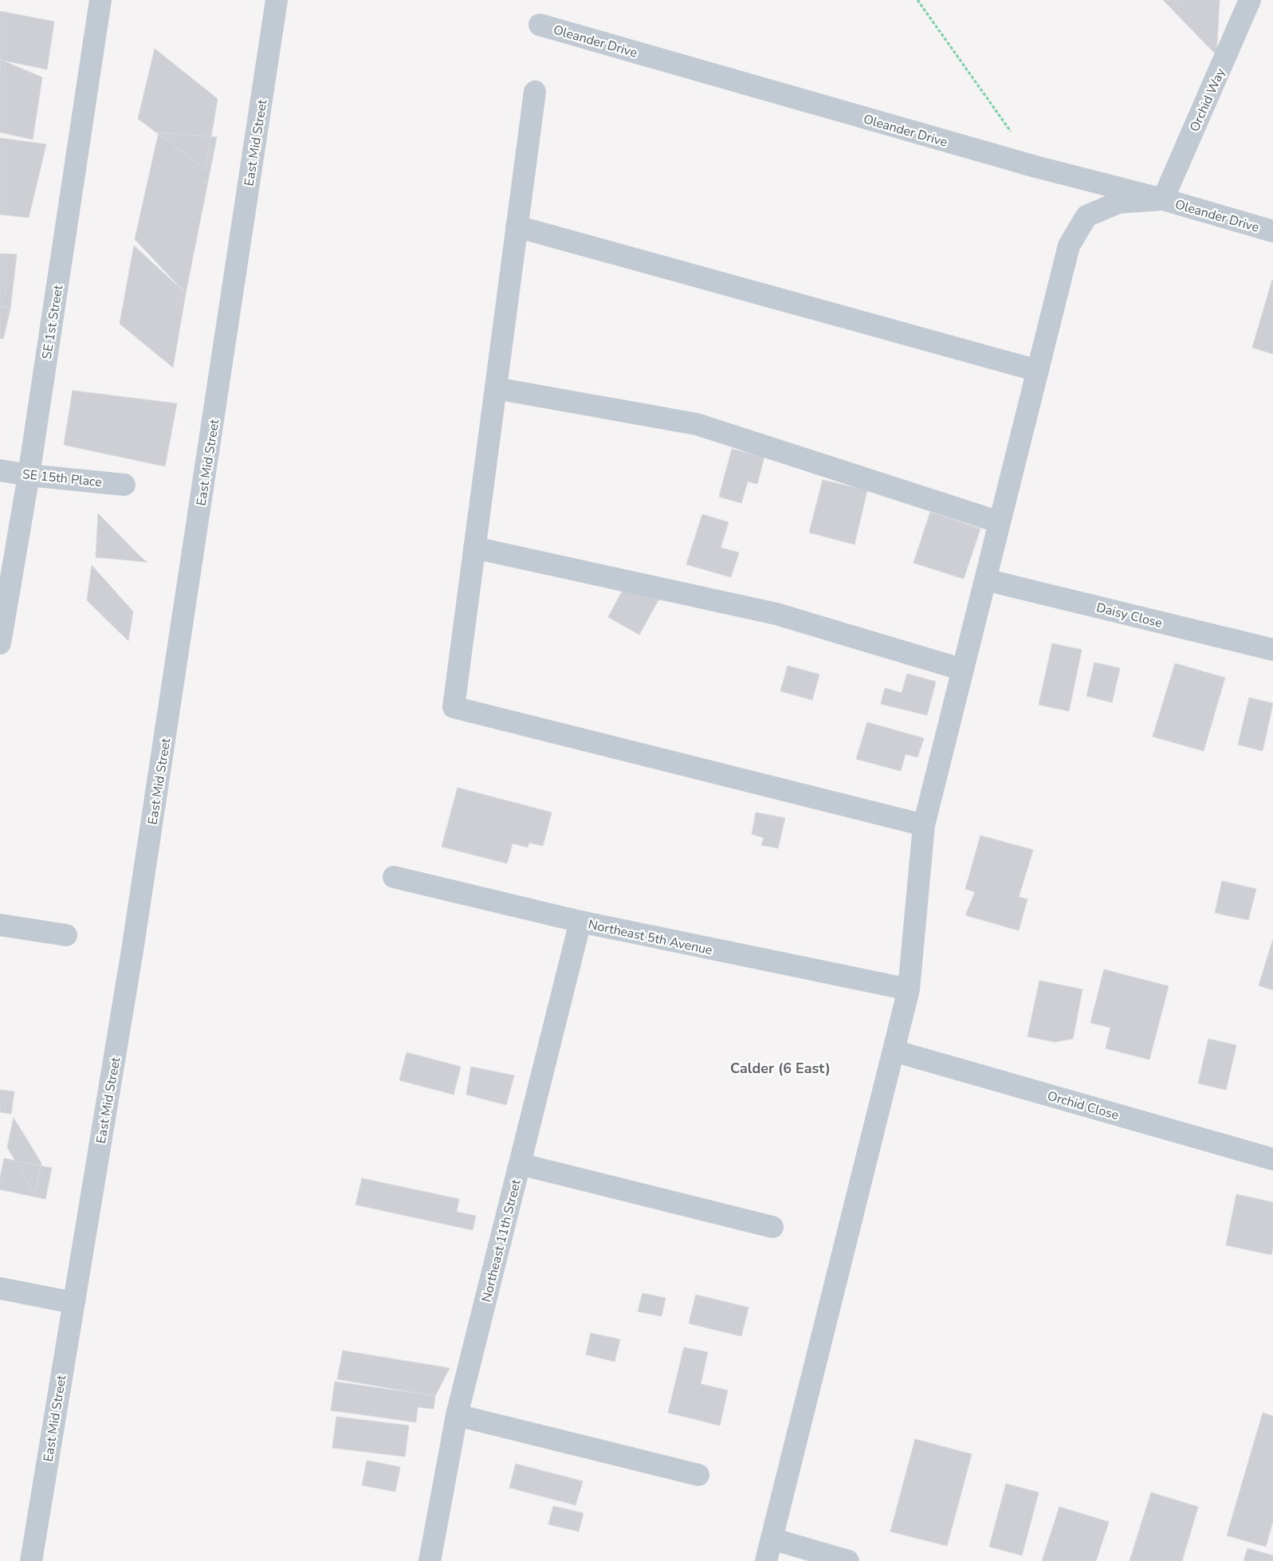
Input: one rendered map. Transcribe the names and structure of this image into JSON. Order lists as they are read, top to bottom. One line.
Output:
{"streets":{"street":["Oleander Drive","Orchid Way","East Mid Street","SE 1st Street","SE 15th Place","Daisy Close","Northeast 5th Avenue","Orchid Close","Northeast 11th Street"]},"crossings":[["Oleander Drive","Orchid Way"],["SE 1st Street","SE 15th Place"],["Northeast 5th Avenue","Northeast 11th Street"]],"districts":["Calder (6 East)"]}
